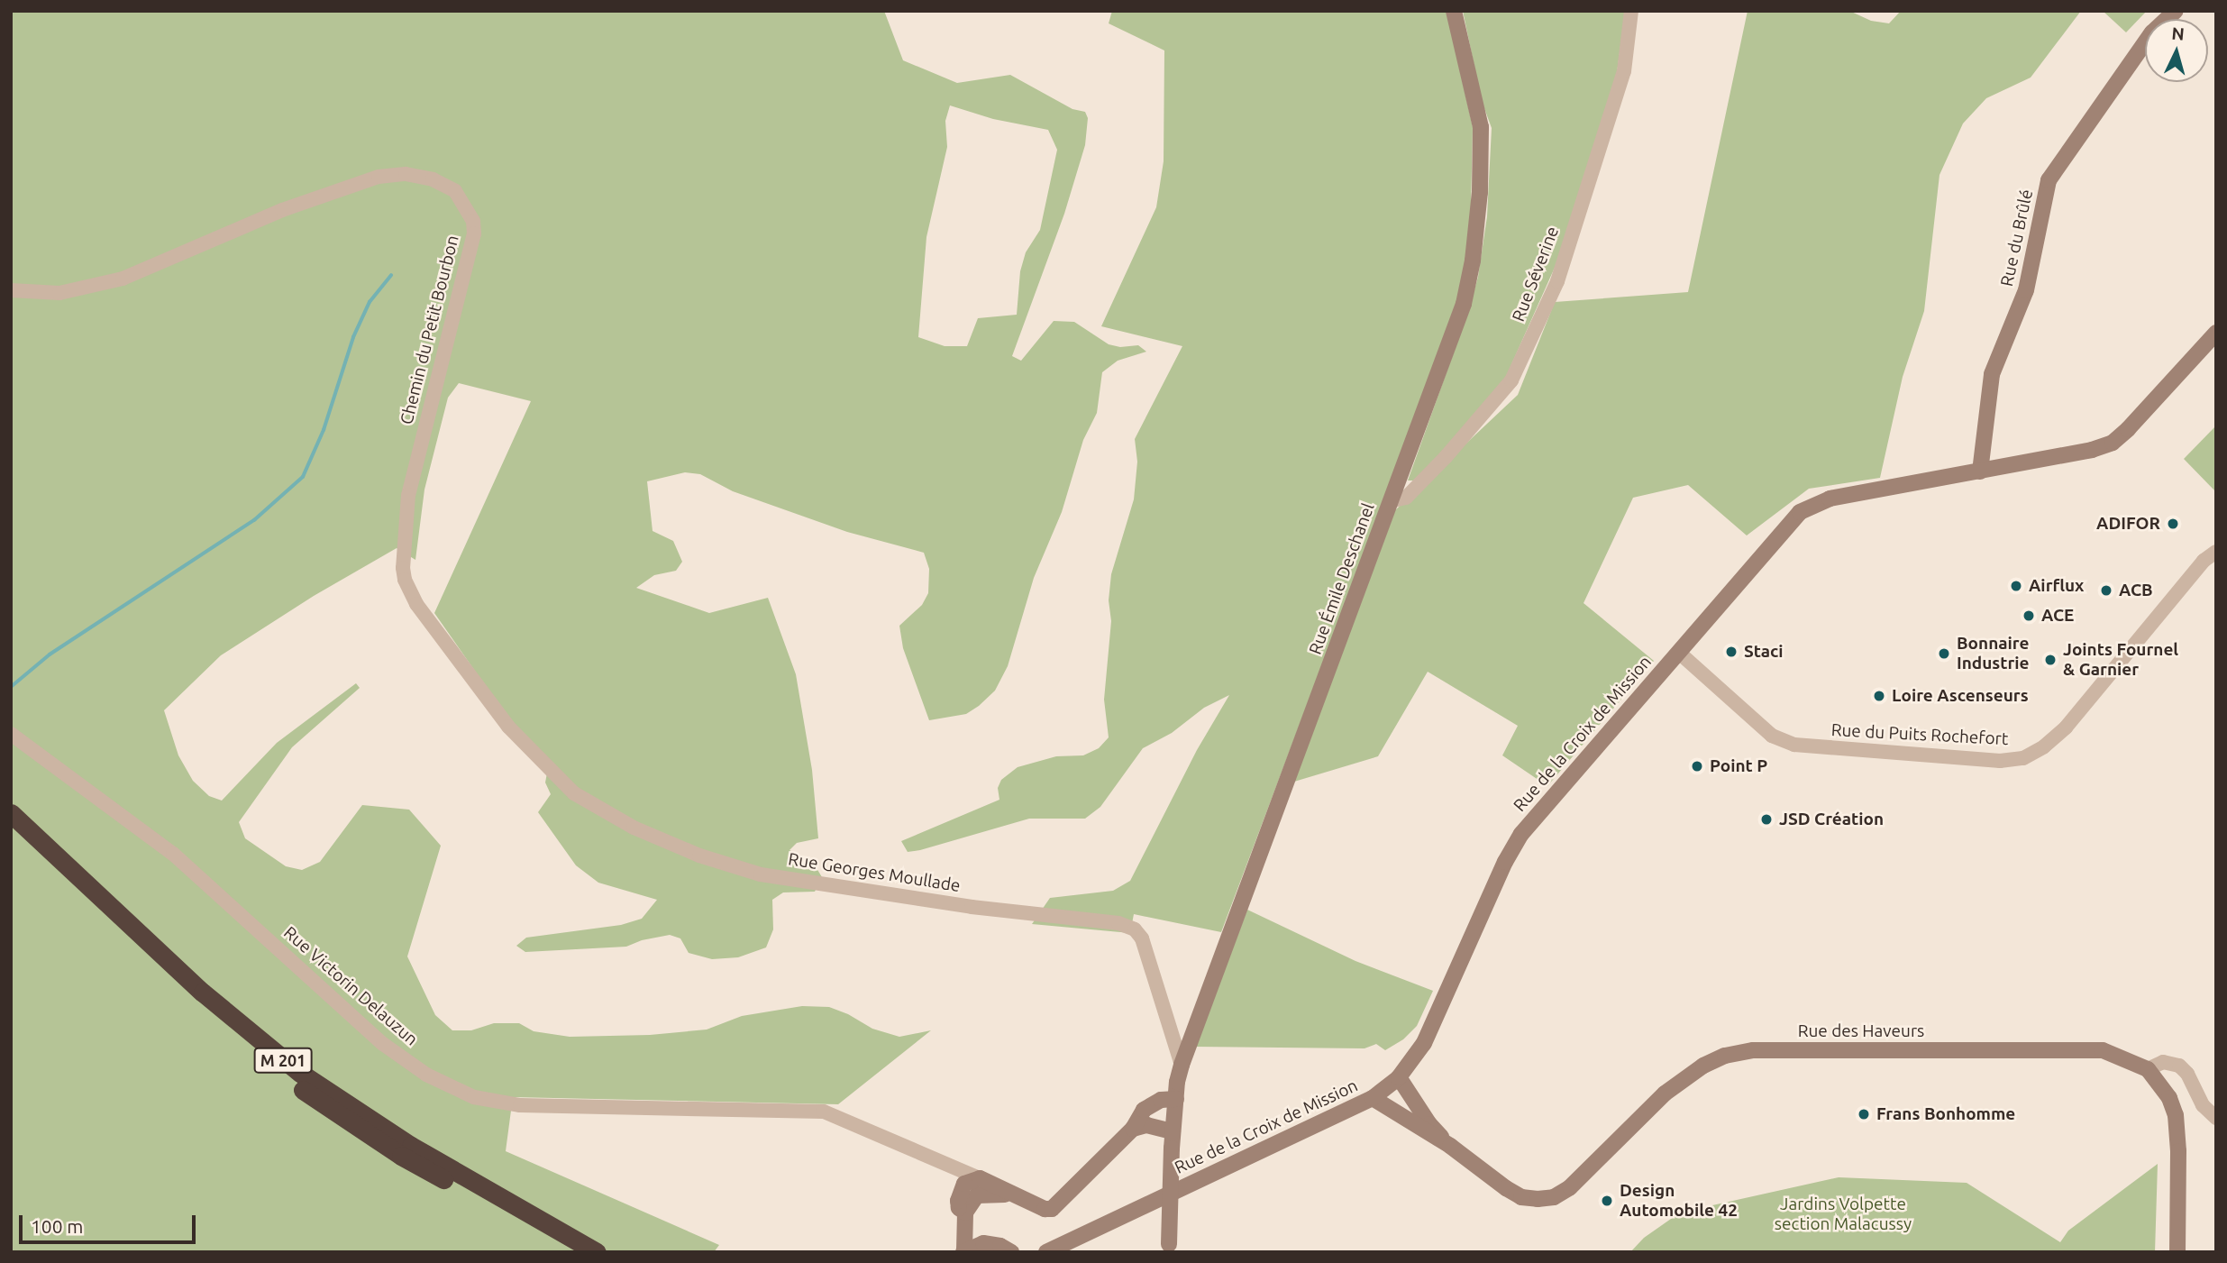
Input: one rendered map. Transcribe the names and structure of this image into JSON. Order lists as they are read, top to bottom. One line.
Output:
{"streets":{"highway":["M 201"],"main road":["Rue du Brûlé","Rue Émile Deschanel","Rue de la Croix de Mission","Rue des Haveurs"],"street":["Rue Séverine","Chemin du Petit Bourbon","Rue du Puits Rochefort","Rue Georges Moullade","Rue Victorin Delauzun"]},"crossings":[["Rue du Brûlé","Rue de la Croix de Mission"],["Rue Séverine","Rue Émile Deschanel"],["Chemin du Petit Bourbon","Rue Georges Moullade"],["Rue Émile Deschanel","Rue Georges Moullade"],["Rue de la Croix de Mission","Rue du Puits Rochefort"],["Rue de la Croix de Mission","Rue des Haveurs"]],"parks":["Jardins Volpette section Malacussy"],"places":["ADIFOR","Airflux","ACB","ACE","Staci","Bonnaire Industrie","Joints Fournel & Garnier","Loire Ascenseurs","Point P","JSD Création","Frans Bonhomme","Design Automobile 42"],"scale_bar":"100 m","north":"top"}
